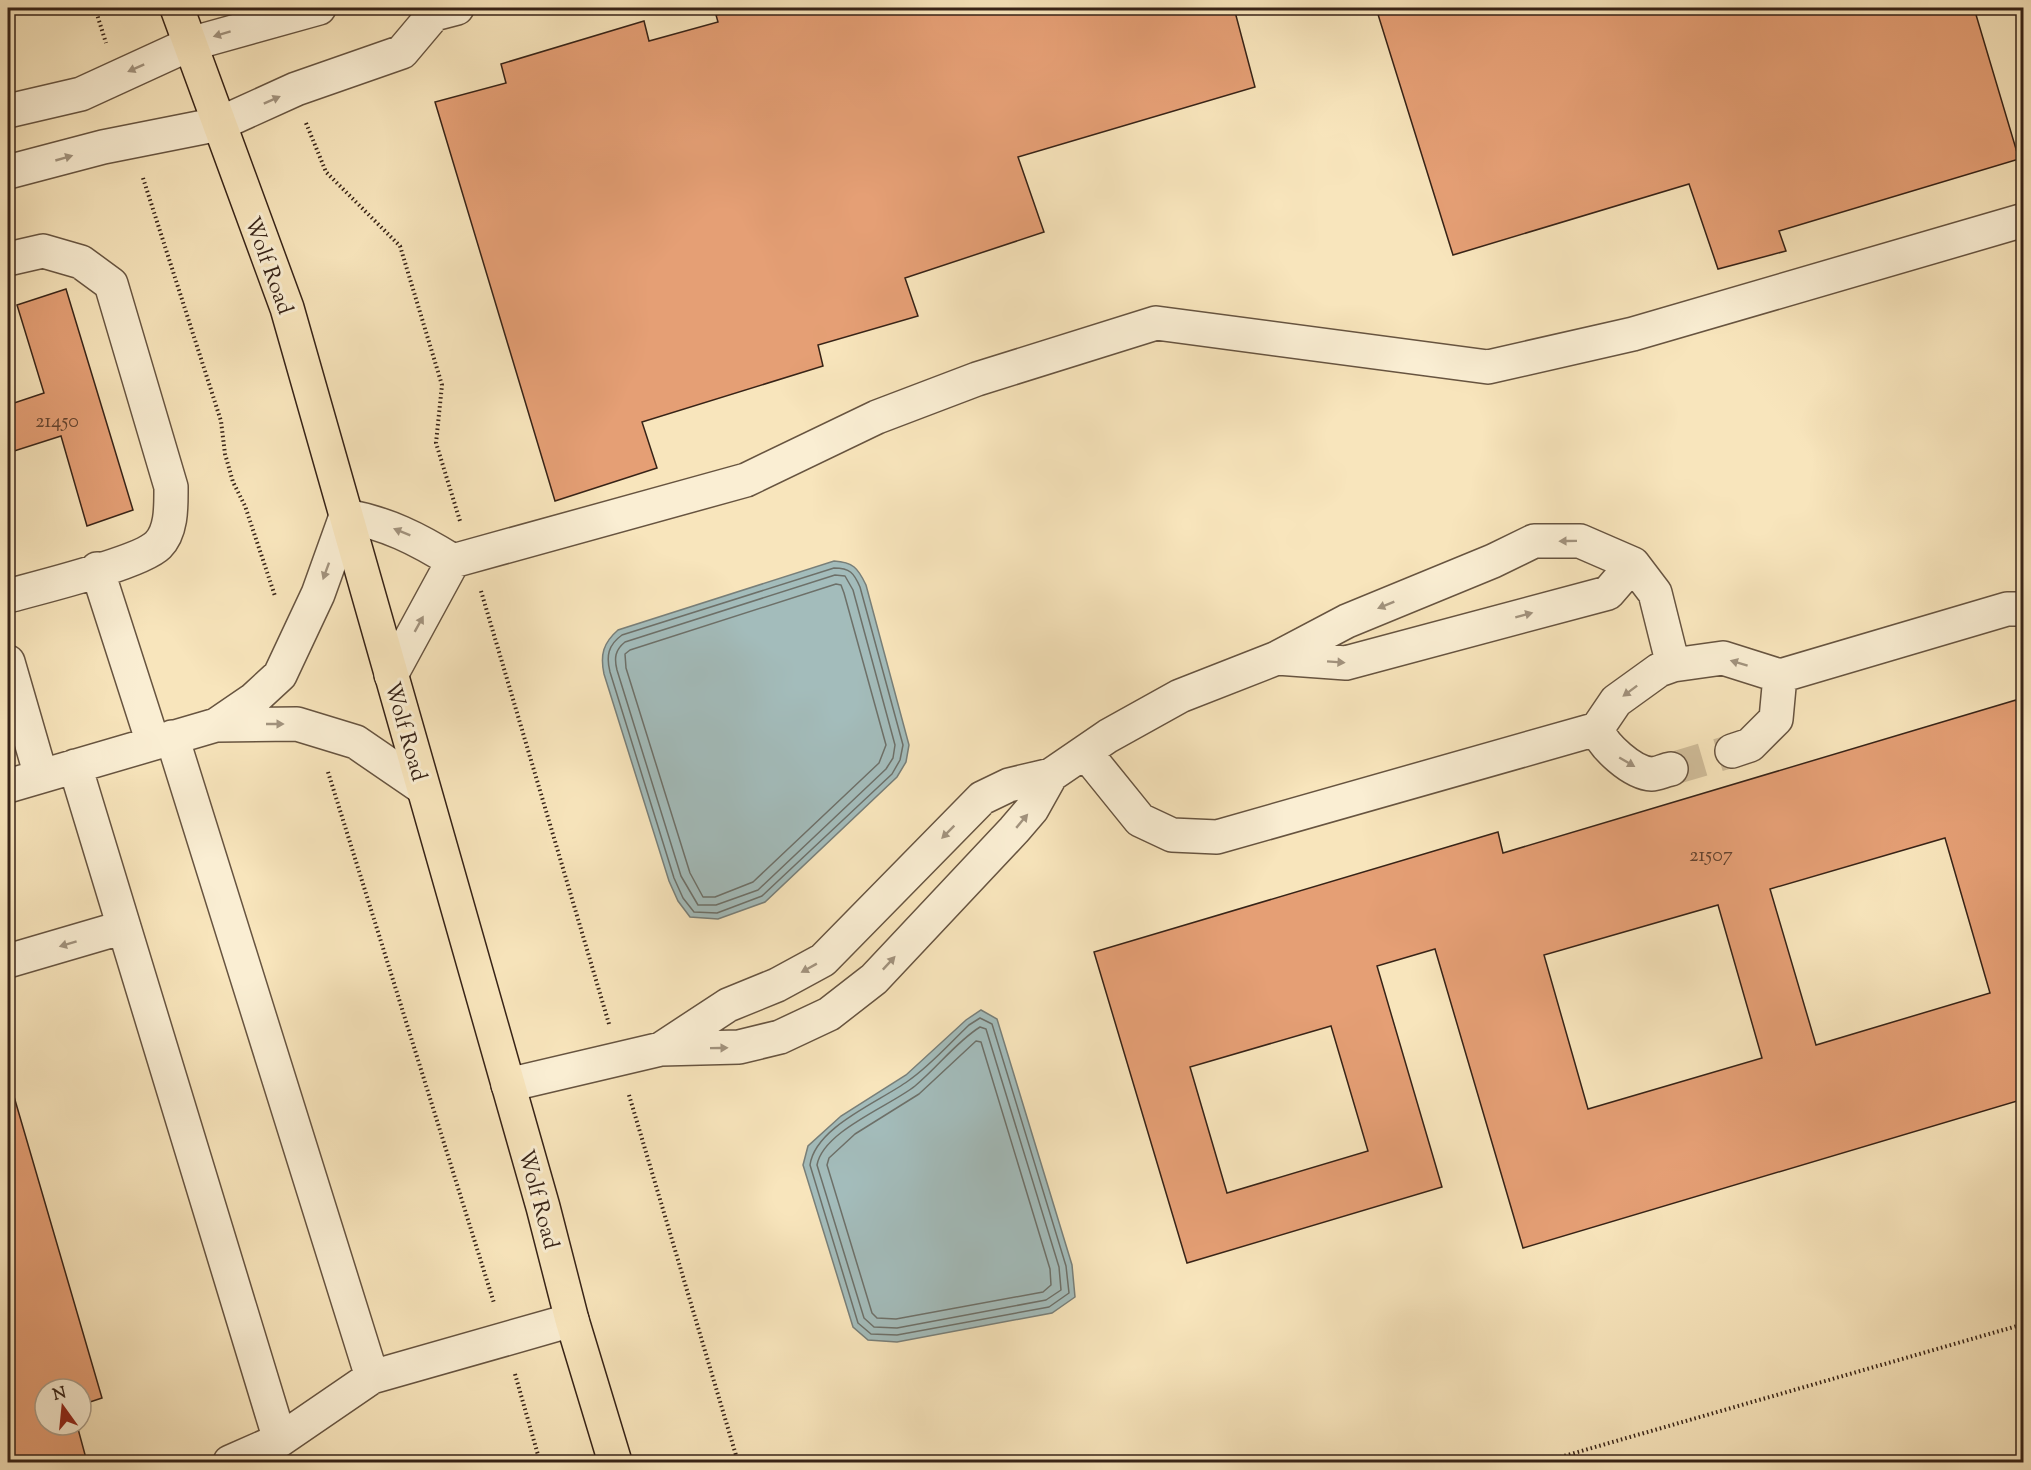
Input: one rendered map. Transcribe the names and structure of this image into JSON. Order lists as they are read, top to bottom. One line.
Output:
{"streets":{"main road":["Wolf Road"]},"house_numbers":["21450","21507"],"north":"top"}
